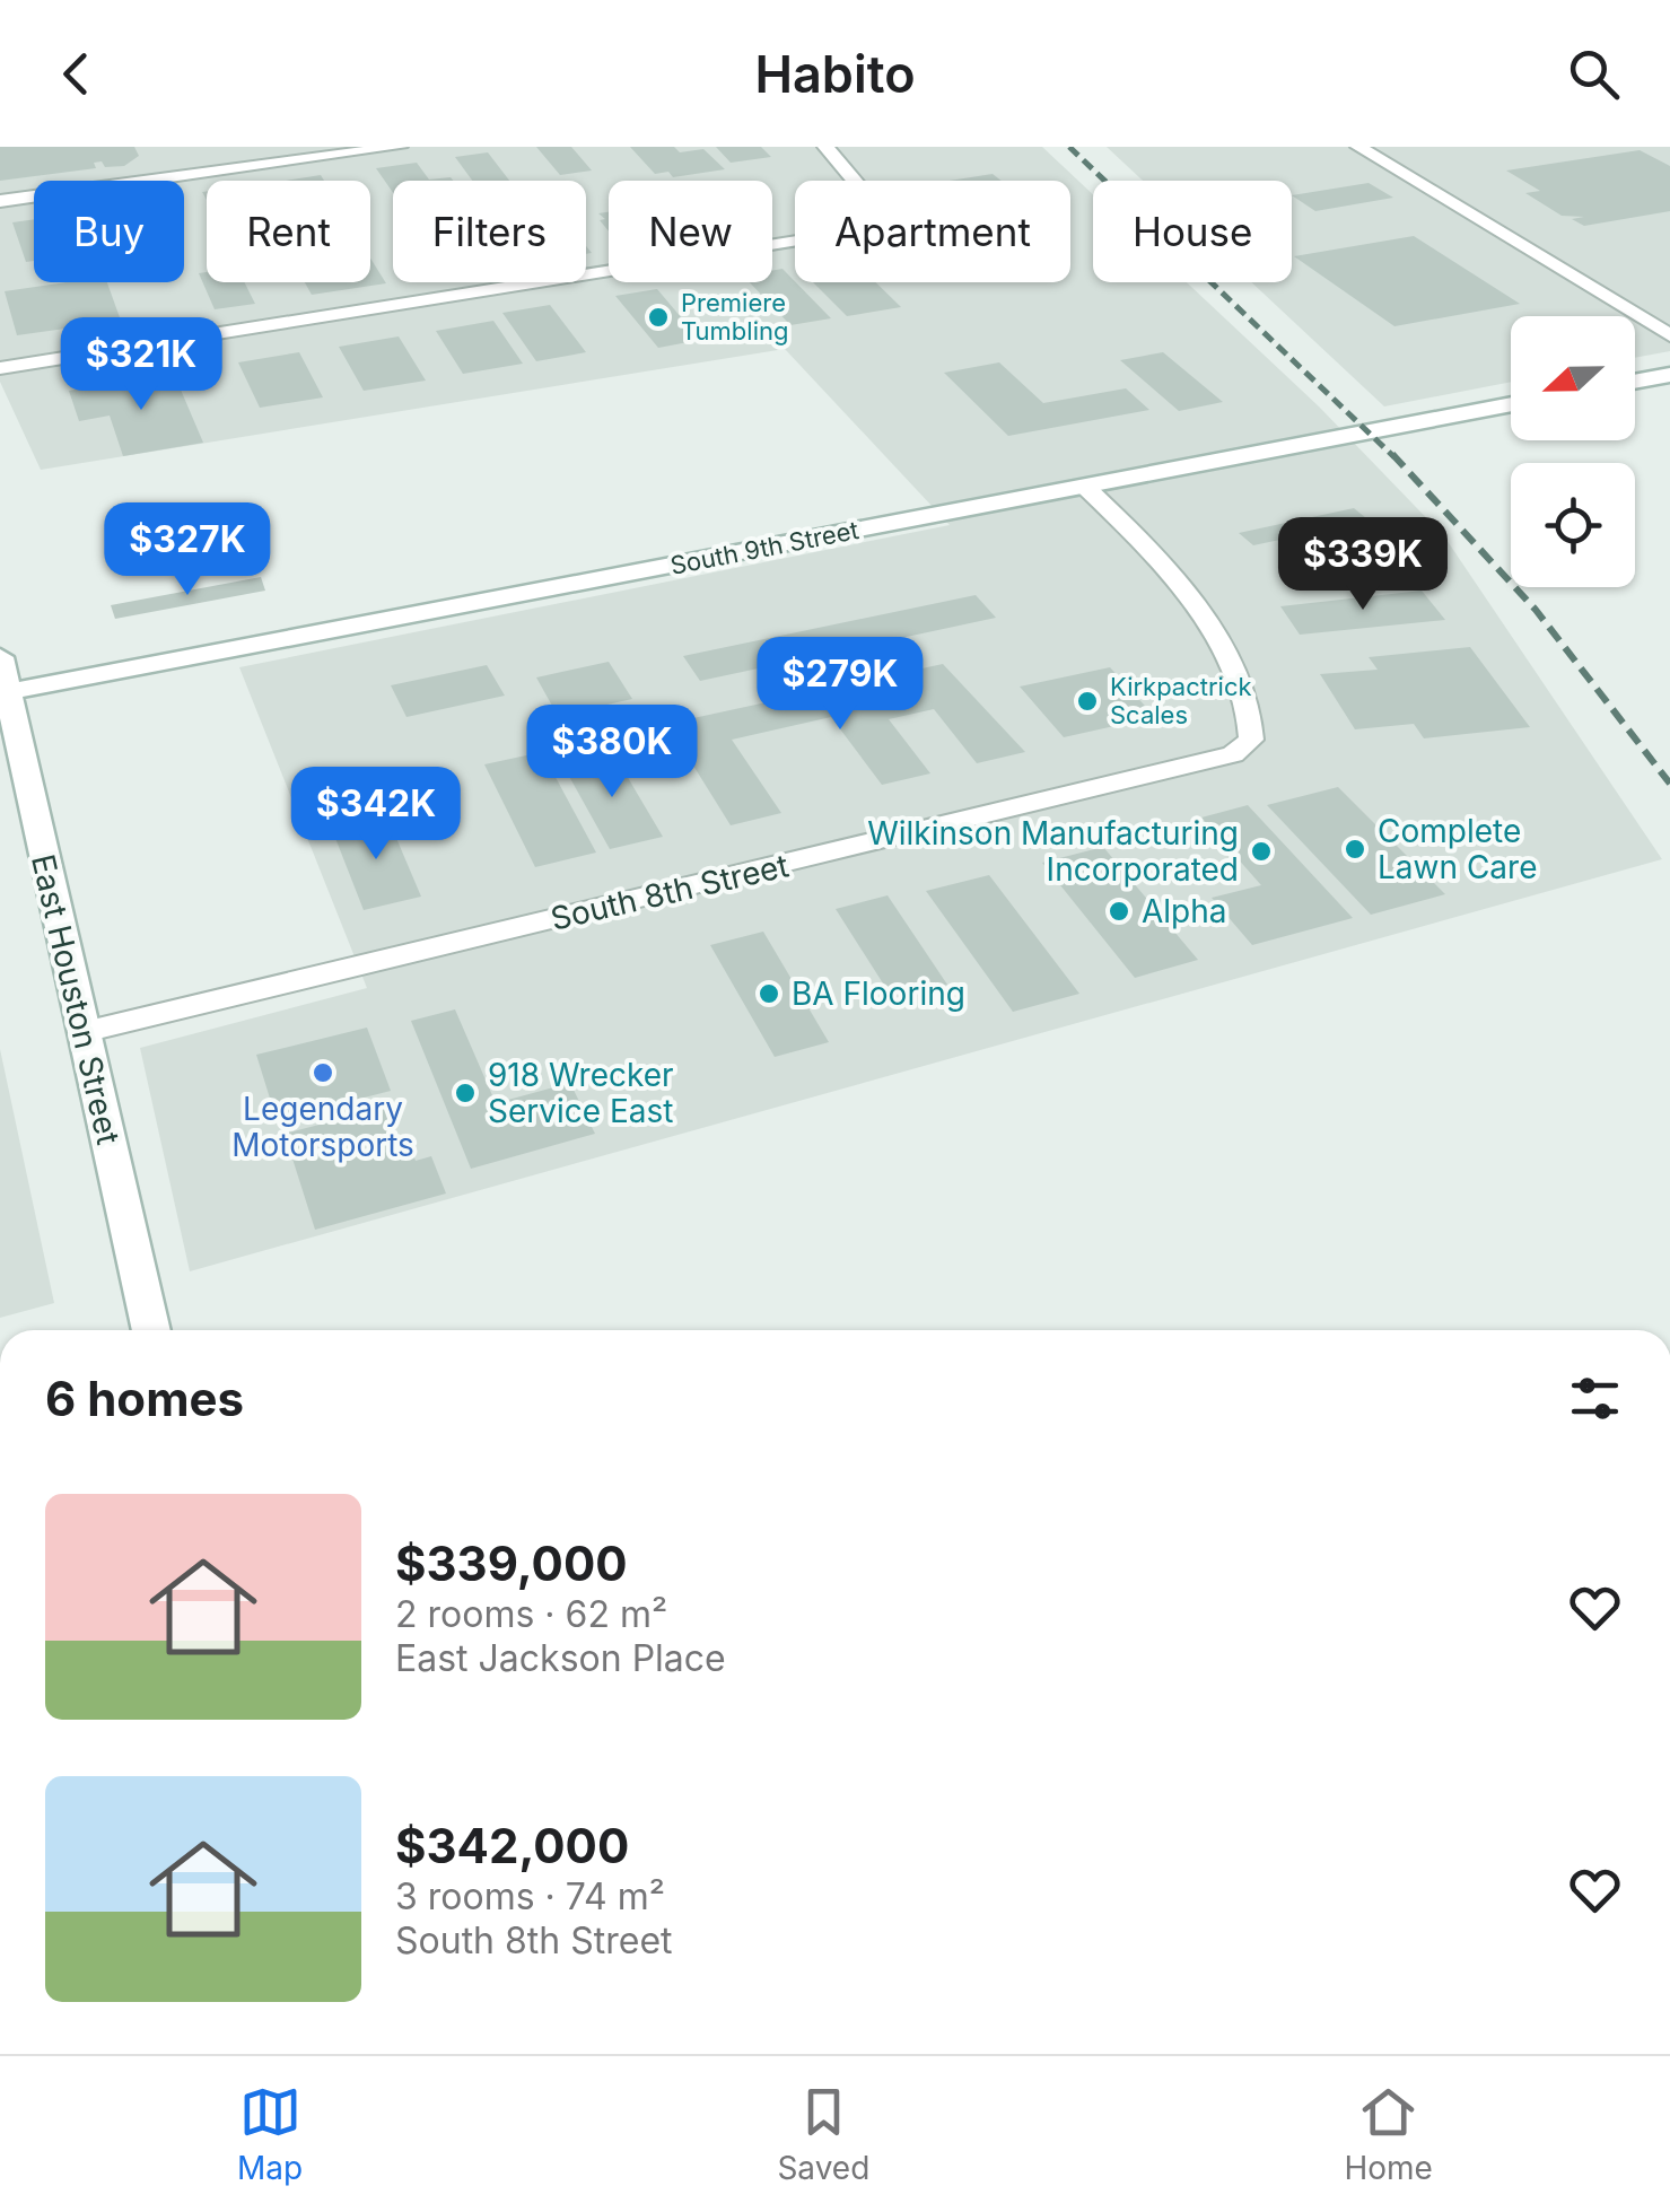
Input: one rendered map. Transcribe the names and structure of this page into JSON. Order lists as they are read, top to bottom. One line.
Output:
{"streets":{"main road":["South 9th Street","East Houston Street"],"street":["South 8th Street"]},"crossings":[["South 9th Street","South 8th Street"],["South 9th Street","East Houston Street"],["South 8th Street","East Houston Street"]],"places":["Premiere Tumbling","Kirkpactrick Scales","Complete Lawn Care","Wilkinson Manufacturing Incorporated","Alpha","BA Flooring","Legendary Motorsports","918 Wrecker Service East"],"north":"left","page":{"header":"Habito","chip":["Buy","Rent","Filters","New","Apartment","House"],"price":["$321K","$327K","$339K","$279K","$380K","$342K"],"heading":"6 homes","list":[{"name":"$339,000","note":"2 rooms · 62 m² · East Jackson Place"},{"name":"$342,000","note":"3 rooms · 74 m² · South 8th Street"}],"tabs":["Map","Saved","Home"]}}
